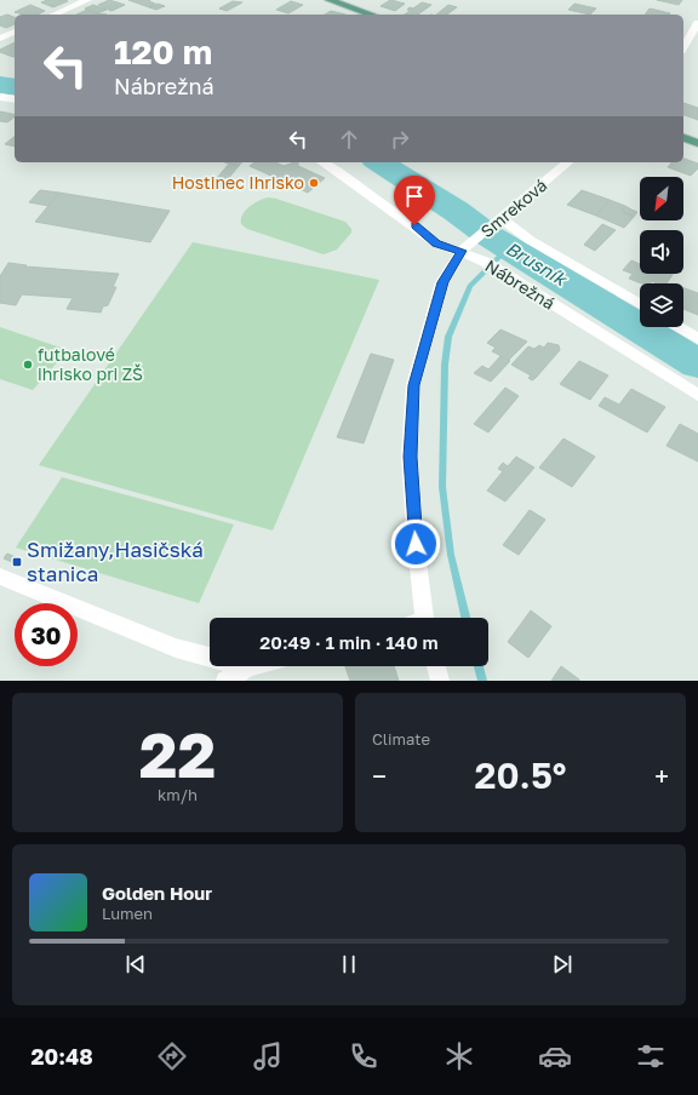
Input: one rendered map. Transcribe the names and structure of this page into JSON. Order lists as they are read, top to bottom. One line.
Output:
{"streets":{"street":["Smreková","Nábrežná"]},"crossings":[["Smreková","Nábrežná"]],"water":["Brusník"],"places":{"other":["Hostinec Ihrisko","futbalové ihrisko pri ZŠ"],"transit":["Smižany,Hasičská stanica"]},"north":"bottom left","page":{"turn":["120 m","Nábrežná"],"limit":"30","trip":"20:49 · 1 min · 140 m","tile":[["22","km/h"],"Climate"],"heat":["−","20.5°","+"],"song":["Golden Hour","Lumen"],"tabs":"20:48"}}
